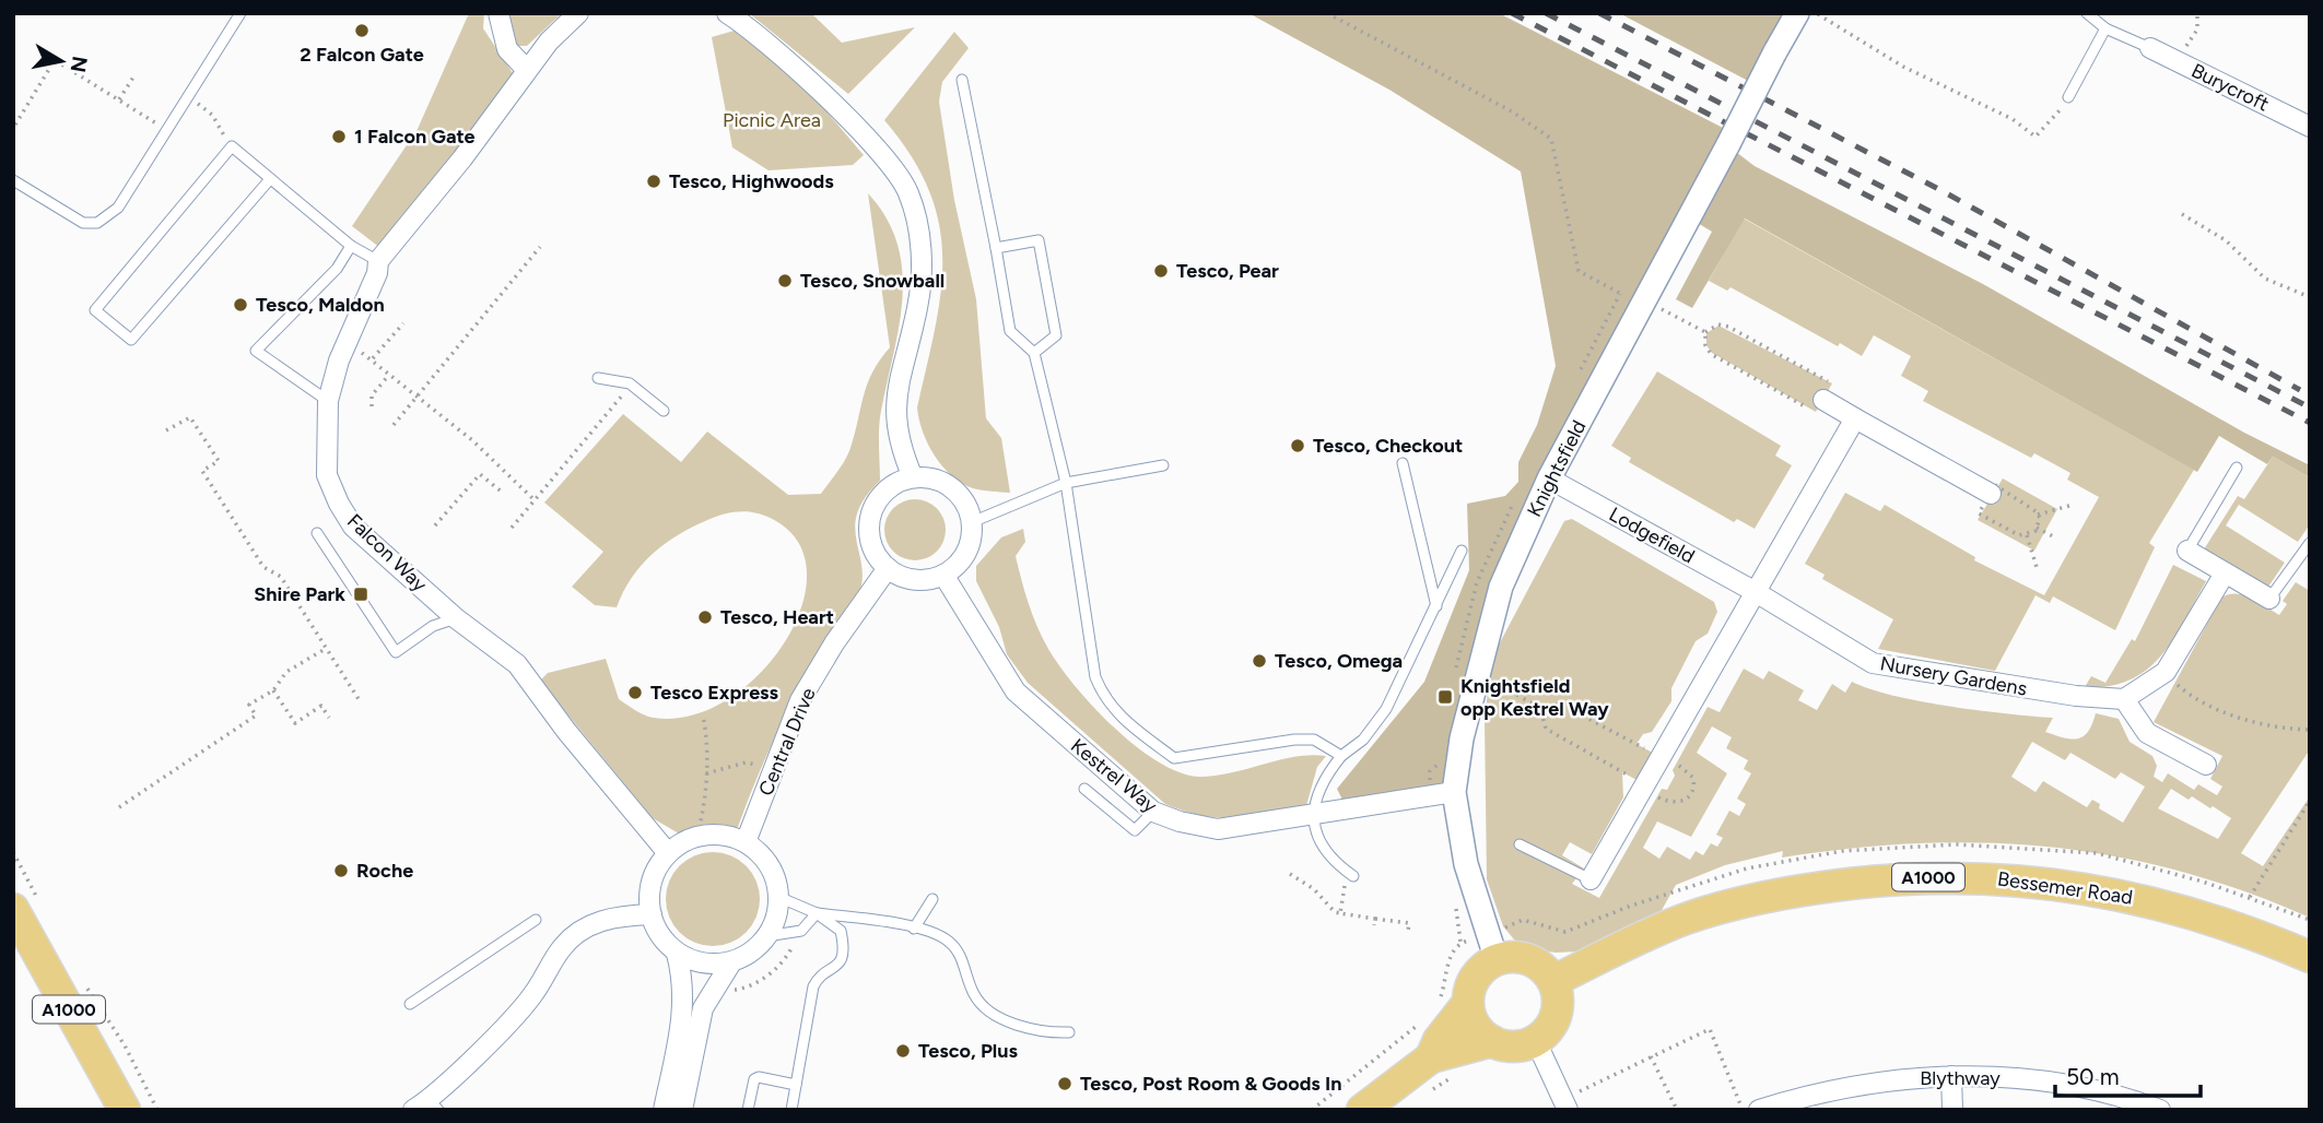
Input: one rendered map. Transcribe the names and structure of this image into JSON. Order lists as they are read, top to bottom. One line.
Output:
{"streets":{"main road":["A1000","Bessemer Road"],"street":["Burycroft","Knightsfield","Lodgefield","Falcon Way","Nursery Gardens","Central Drive","Kestrel Way","Blythway"]},"crossings":[["Knightsfield","Lodgefield"],["Knightsfield","Kestrel Way"],["Knightsfield","Bessemer Road"],["Lodgefield","Nursery Gardens"],["Falcon Way","Central Drive"],["Central Drive","Kestrel Way"]],"parks":["Picnic Area"],"places":{"other":["2 Falcon Gate","1 Falcon Gate","Tesco, Highwoods","Tesco, Pear","Tesco, Snowball","Tesco, Maldon","Tesco, Checkout","Tesco, Heart","Tesco, Omega","Tesco Express","Roche","Tesco, Plus","Tesco, Post Room & Goods In"],"transit":["Shire Park","Knightsfield opp Kestrel Way"]},"scale_bar":"50 m","north":"right"}
